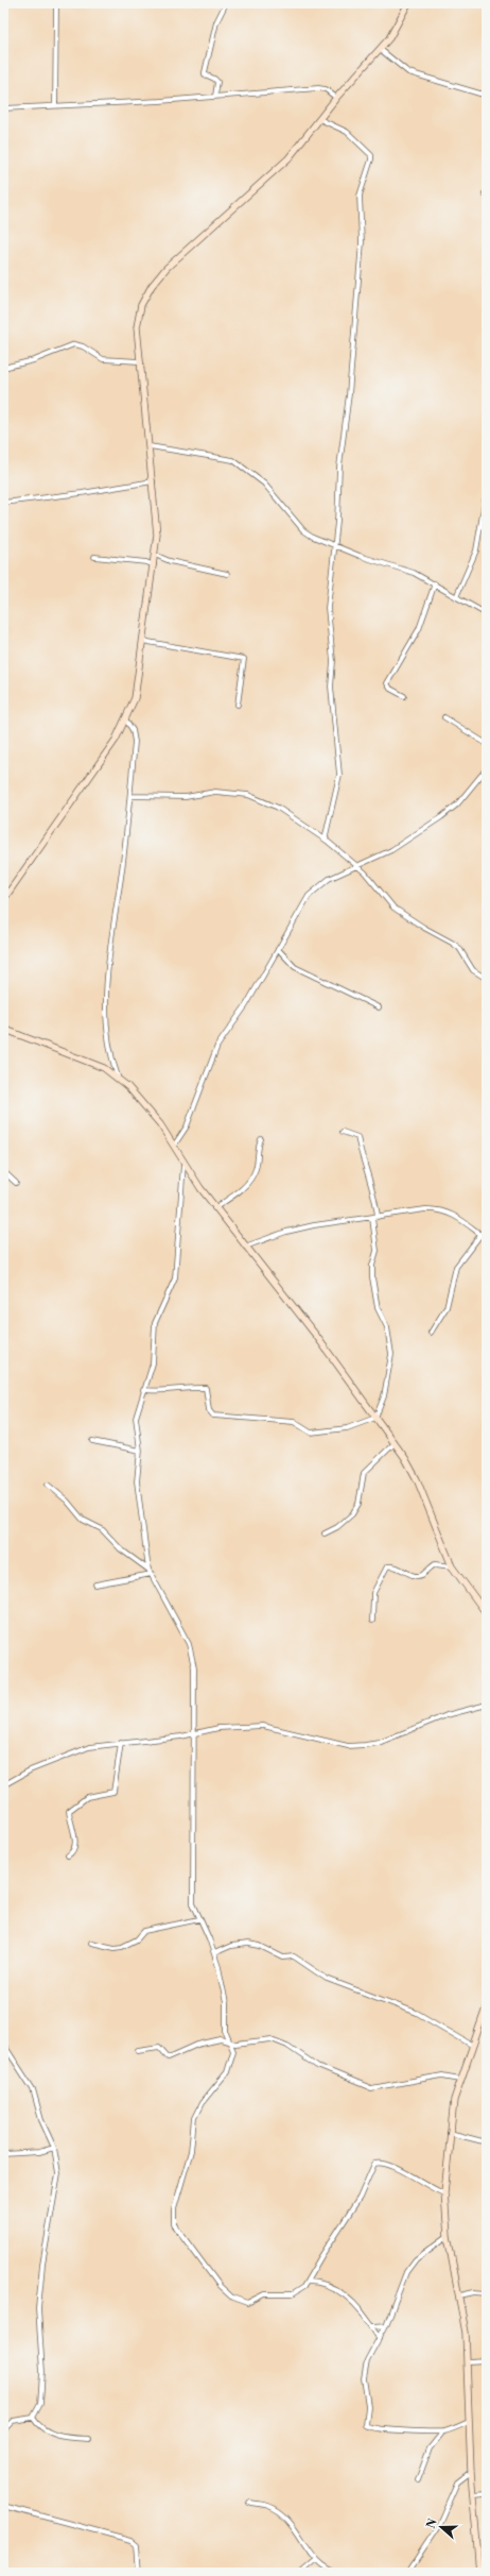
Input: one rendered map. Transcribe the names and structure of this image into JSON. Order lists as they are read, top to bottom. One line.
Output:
{"north":"left"}
